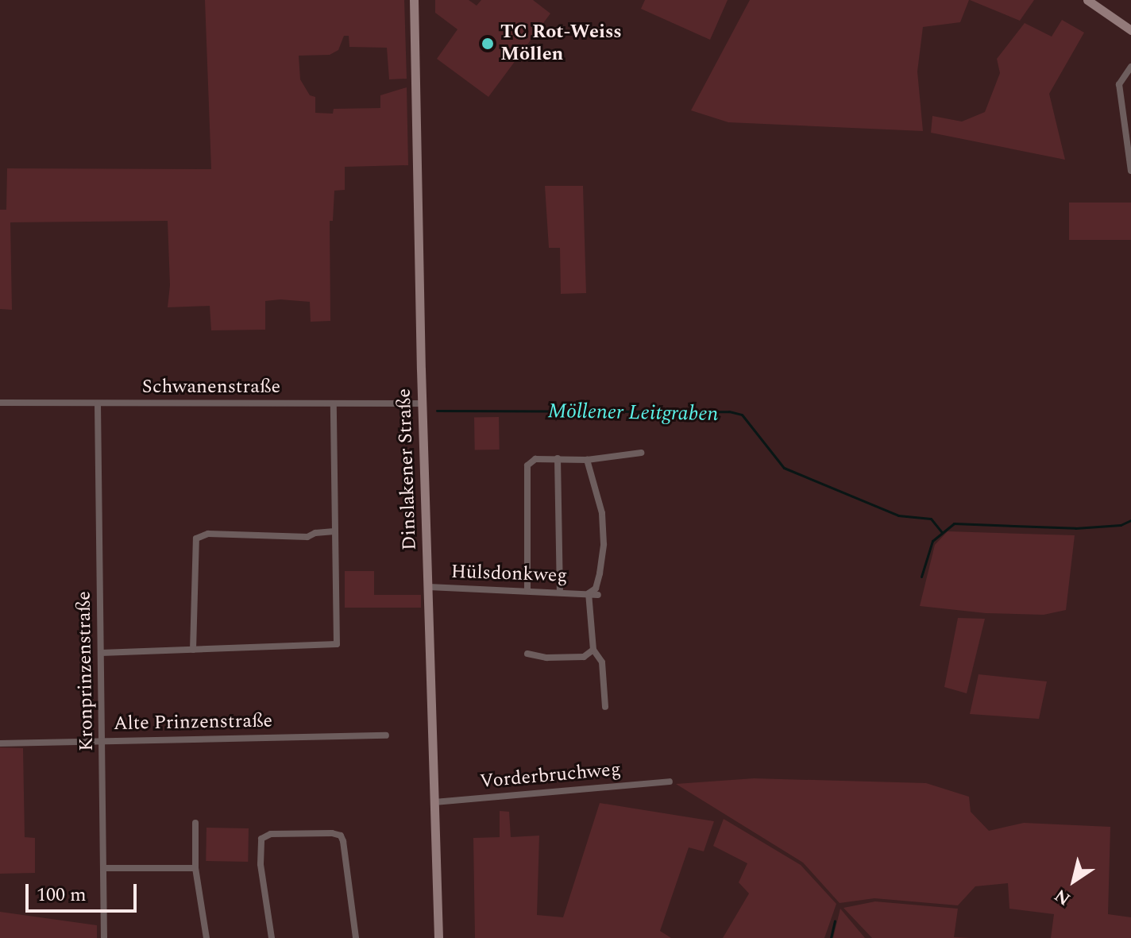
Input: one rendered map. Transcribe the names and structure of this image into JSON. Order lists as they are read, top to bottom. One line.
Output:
{"streets":{"main road":["Dinslakener Straße"],"street":["Schwanenstraße","Hülsdonkweg","Kronprinzenstraße","Alte Prinzenstraße","Vorderbruchweg"]},"crossings":[["Schwanenstraße","Dinslakener Straße"],["Schwanenstraße","Kronprinzenstraße"],["Dinslakener Straße","Hülsdonkweg"],["Dinslakener Straße","Vorderbruchweg"],["Kronprinzenstraße","Alte Prinzenstraße"]],"water":["Möllener Leitgraben"],"places":["TC Rot-Weiss Möllen"],"scale_bar":"100 m","north":"bottom left"}
